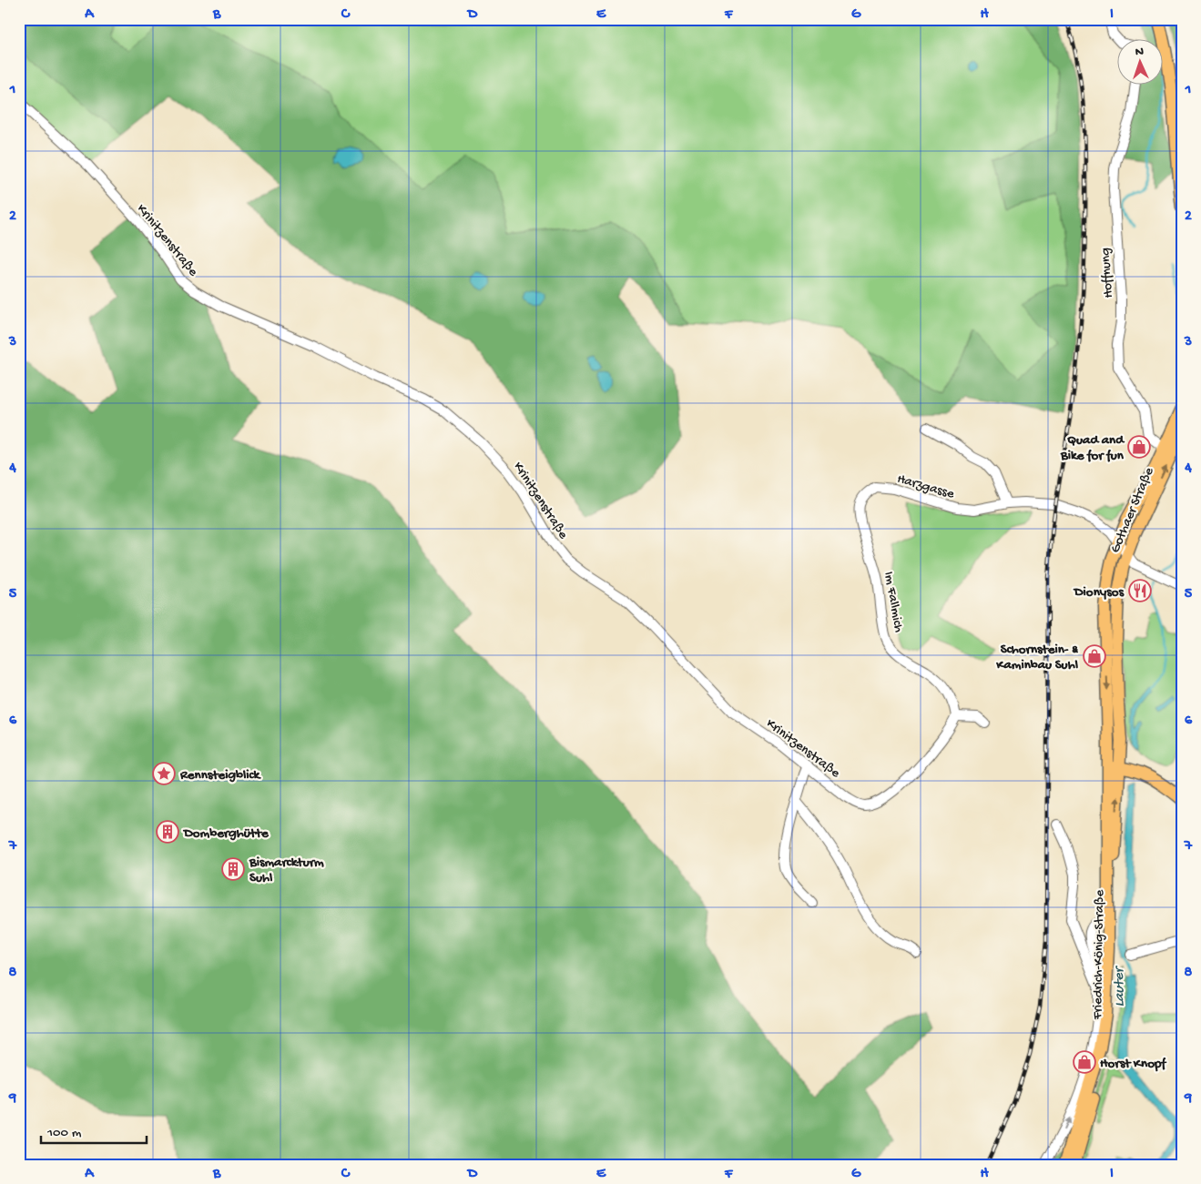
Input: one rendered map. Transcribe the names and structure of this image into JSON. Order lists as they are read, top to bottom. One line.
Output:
{"streets":{"main road":["Gothaer Straße","Friedrich-König-Straße"],"street":["Krinitzenstraße","Hoffnung","Harzgasse","Im Fallmich"]},"crossings":[["Krinitzenstraße","Im Fallmich"],["Hoffnung","Gothaer Straße"],["Harzgasse","Gothaer Straße"],["Harzgasse","Im Fallmich"],["Gothaer Straße","Friedrich-König-Straße"]],"water":["Lauter"],"places":{"shop":["Quad and Bike for fun","Schornstein- & Kaminbau Suhl","Horst Knopf"],"restaurant":["Dionysos"],"place":["Rennsteigblick"],"building":["Domberghütte","Bismarckturm Suhl"]},"scale_bar":"100 m","north":"top","grid":{"columns":["A","B","C","D","E","F","G","H","I"],"rows":["1","2","3","4","5","6","7","8","9"]}}
